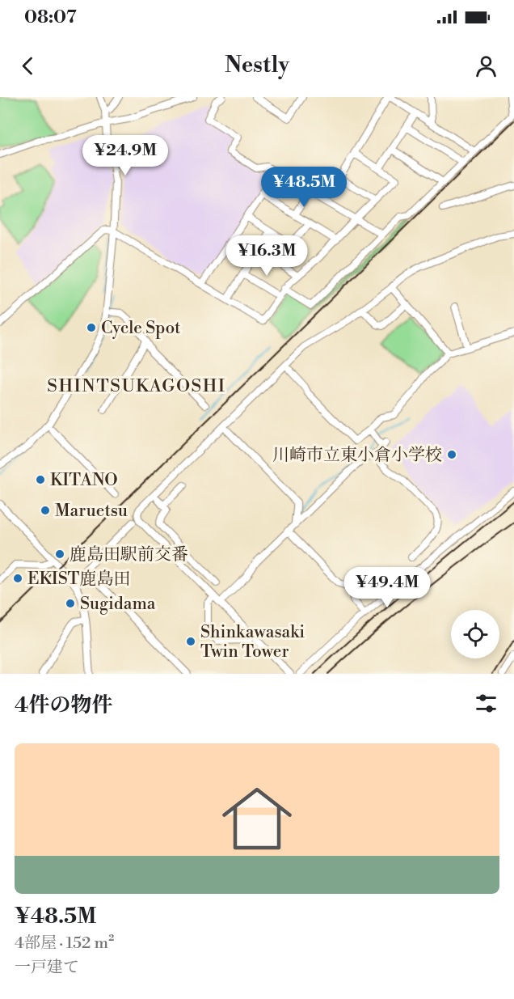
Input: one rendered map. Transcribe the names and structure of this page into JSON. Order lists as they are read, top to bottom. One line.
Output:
{"districts":["SHINTSUKAGOSHI"],"places":["Cycle Spot","川崎市立東小倉小学校","KITANO","Maruetsu","鹿島田駅前交番","EKIST鹿島田","Sugidama","Shinkawasaki Twin Tower"],"page":{"status":"08:07","header":"Nestly","price":["¥24.9M","¥48.5M","¥16.3M","¥49.4M"],"heading":"4件の物件","list":[{"name":"¥48.5M","note":"4部屋 · 152 m² · 一戸建て"}]}}
